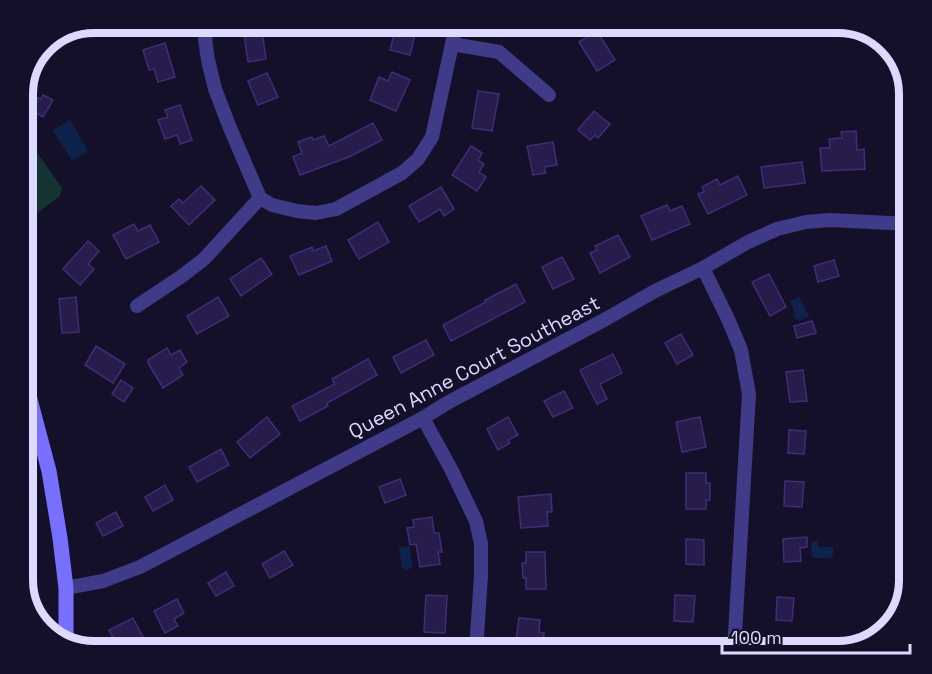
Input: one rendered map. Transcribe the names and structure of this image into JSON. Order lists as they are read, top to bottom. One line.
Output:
{"streets":{"street":["Queen Anne Court Southeast"]},"scale_bar":"100 m"}
